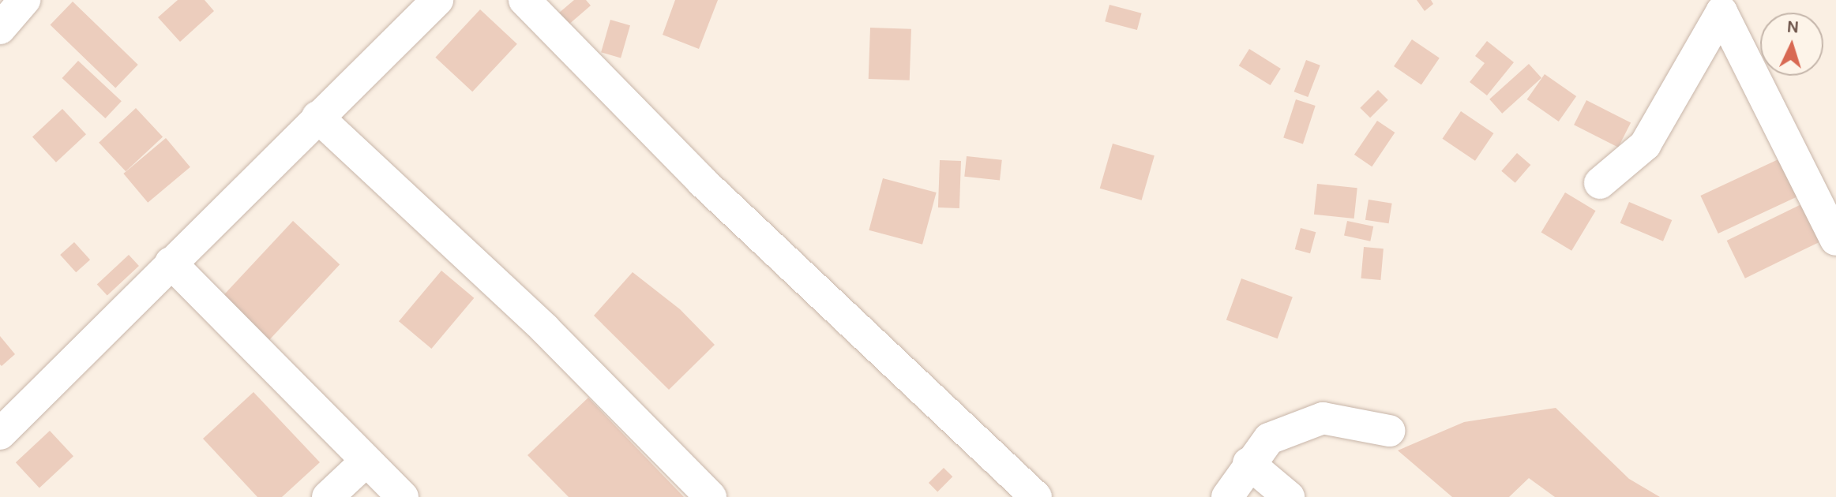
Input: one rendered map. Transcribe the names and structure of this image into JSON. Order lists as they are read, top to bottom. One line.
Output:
{"north":"top"}
